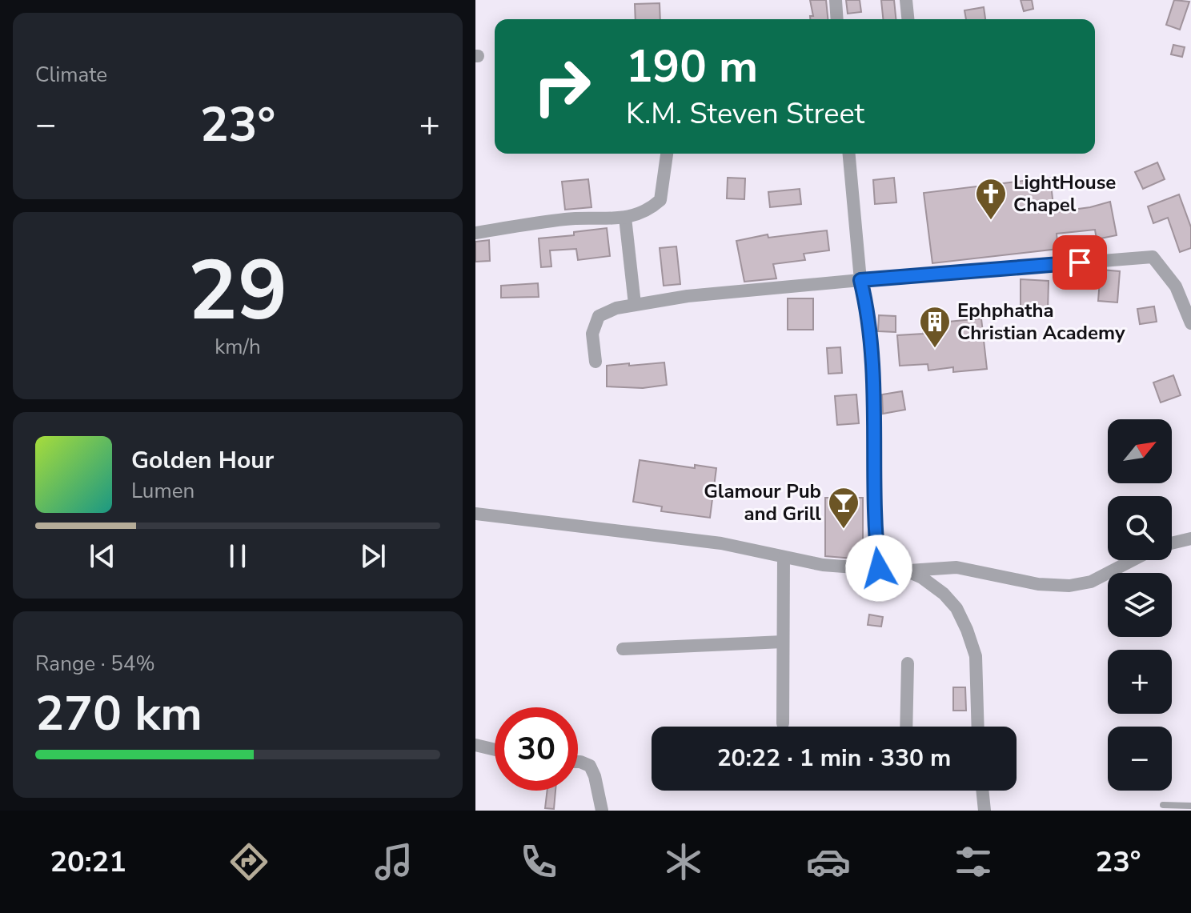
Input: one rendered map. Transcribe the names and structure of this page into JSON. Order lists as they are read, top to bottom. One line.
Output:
{"places":{"church":["LightHouse Chapel"],"building":["Ephphatha Christian Academy"],"bar":["Glamour Pub and Grill"]},"north":"top right","page":{"tile":["Climate",["29","km/h"],["Range · 54%","270 km"]],"turn":["190 m","K.M. Steven Street"],"heat":["−","23°","+"],"map_buttons":["+","−"],"song":["Golden Hour","Lumen"],"limit":"30","trip":"20:22 · 1 min · 330 m","tabs":["20:21","23°"]}}
